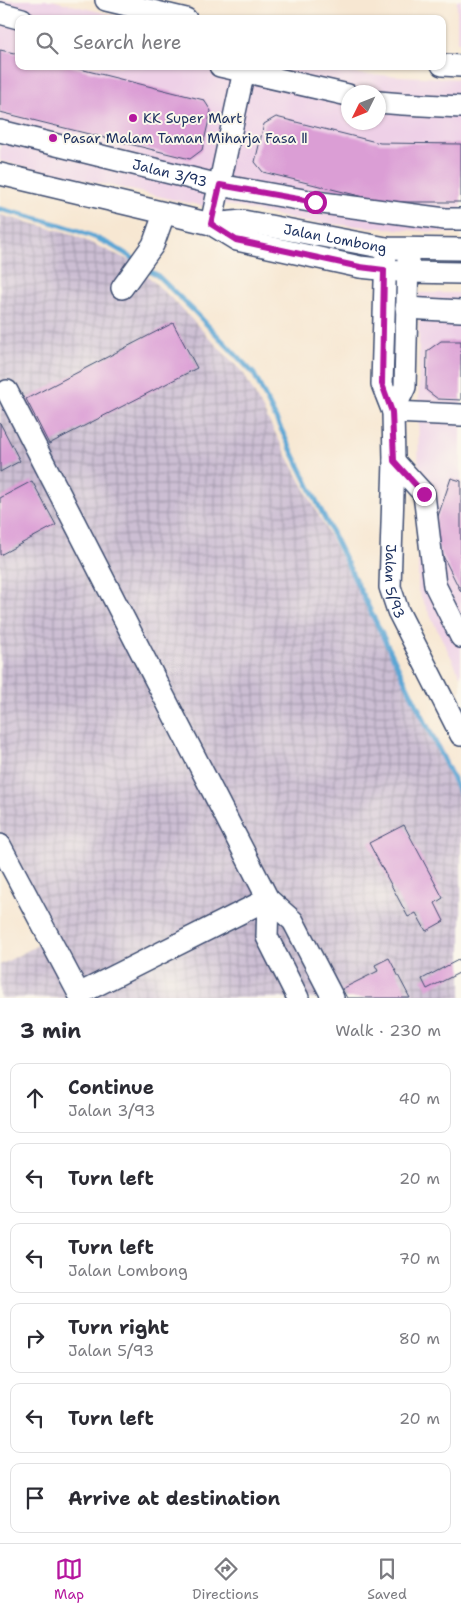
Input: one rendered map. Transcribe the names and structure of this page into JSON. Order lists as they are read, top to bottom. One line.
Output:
{"streets":{"street":["Jalan 3/93","Jalan Lombong","Jalan 5/93"]},"crossings":[["Jalan Lombong","Jalan 5/93"]],"places":["KK Super Mart","Pasar Malam Taman Miharja Fasa Ⅱ"],"north":"bottom left","page":{"search":"Search here","heading":["3 min","Walk · 230 m"],"list":[["Continue","Jalan 3/93","40 m"],["Turn left","20 m"],["Turn left","Jalan Lombong","70 m"],["Turn right","Jalan 5/93","80 m"],["Turn left","20 m"],"Arrive at destination"],"nav":["Map","Directions","Saved"]}}
